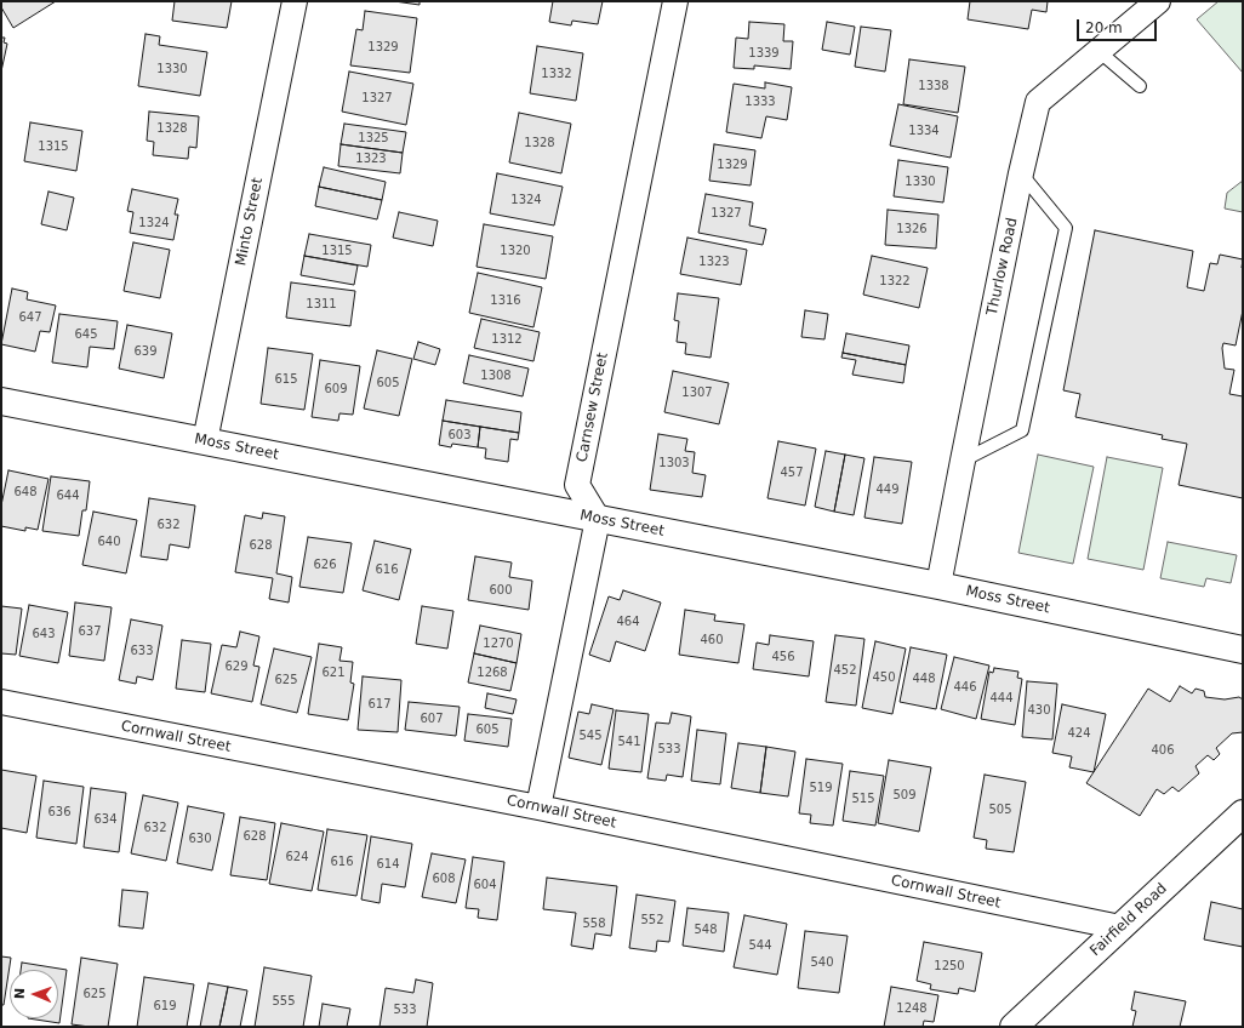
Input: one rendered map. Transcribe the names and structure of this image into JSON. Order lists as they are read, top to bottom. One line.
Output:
{"streets":{"street":["Minto Street","Thurlow Road","Carnsew Street","Moss Street","Cornwall Street","Fairfield Road"]},"crossings":[["Minto Street","Moss Street"],["Thurlow Road","Moss Street"],["Carnsew Street","Moss Street"],["Cornwall Street","Fairfield Road"]],"house_numbers":["1329","1339","1330","1332","1338","1327","1333","1328","1334","1325","1328","1315","1323","1329","1330","1324","1327","1324","1326","1315","1320","1323","1322","1316","1311","647","645","1312","639","1308","615","605","609","1307","603","1303","457","449","648","644","632","640","628","626","616","600","464","637","643","460","1270","633","456","629","452","621","1268","450","448","625","446","444","617","430","607","605","424","545","541","533","406","519","509","515","505","636","634","632","628","630","624","616","614","608","604","552","558","548","544","540","1250","625","555","619","1248","533"],"scale_bar":"20 m","north":"left"}
